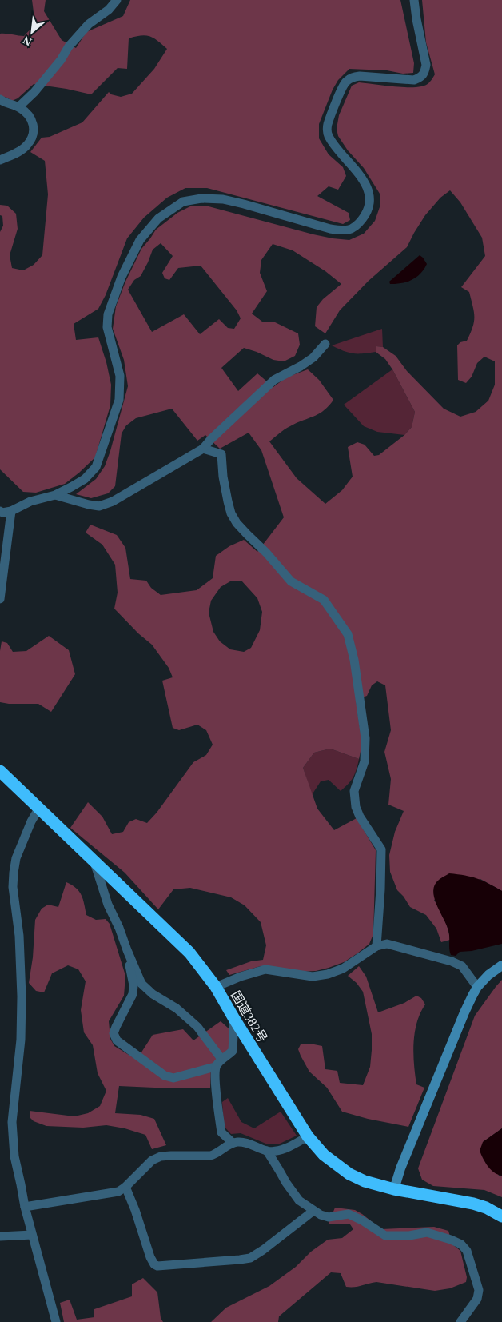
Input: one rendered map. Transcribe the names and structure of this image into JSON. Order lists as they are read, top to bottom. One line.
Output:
{"streets":{"highway":["国道382号"]},"north":"bottom left"}
